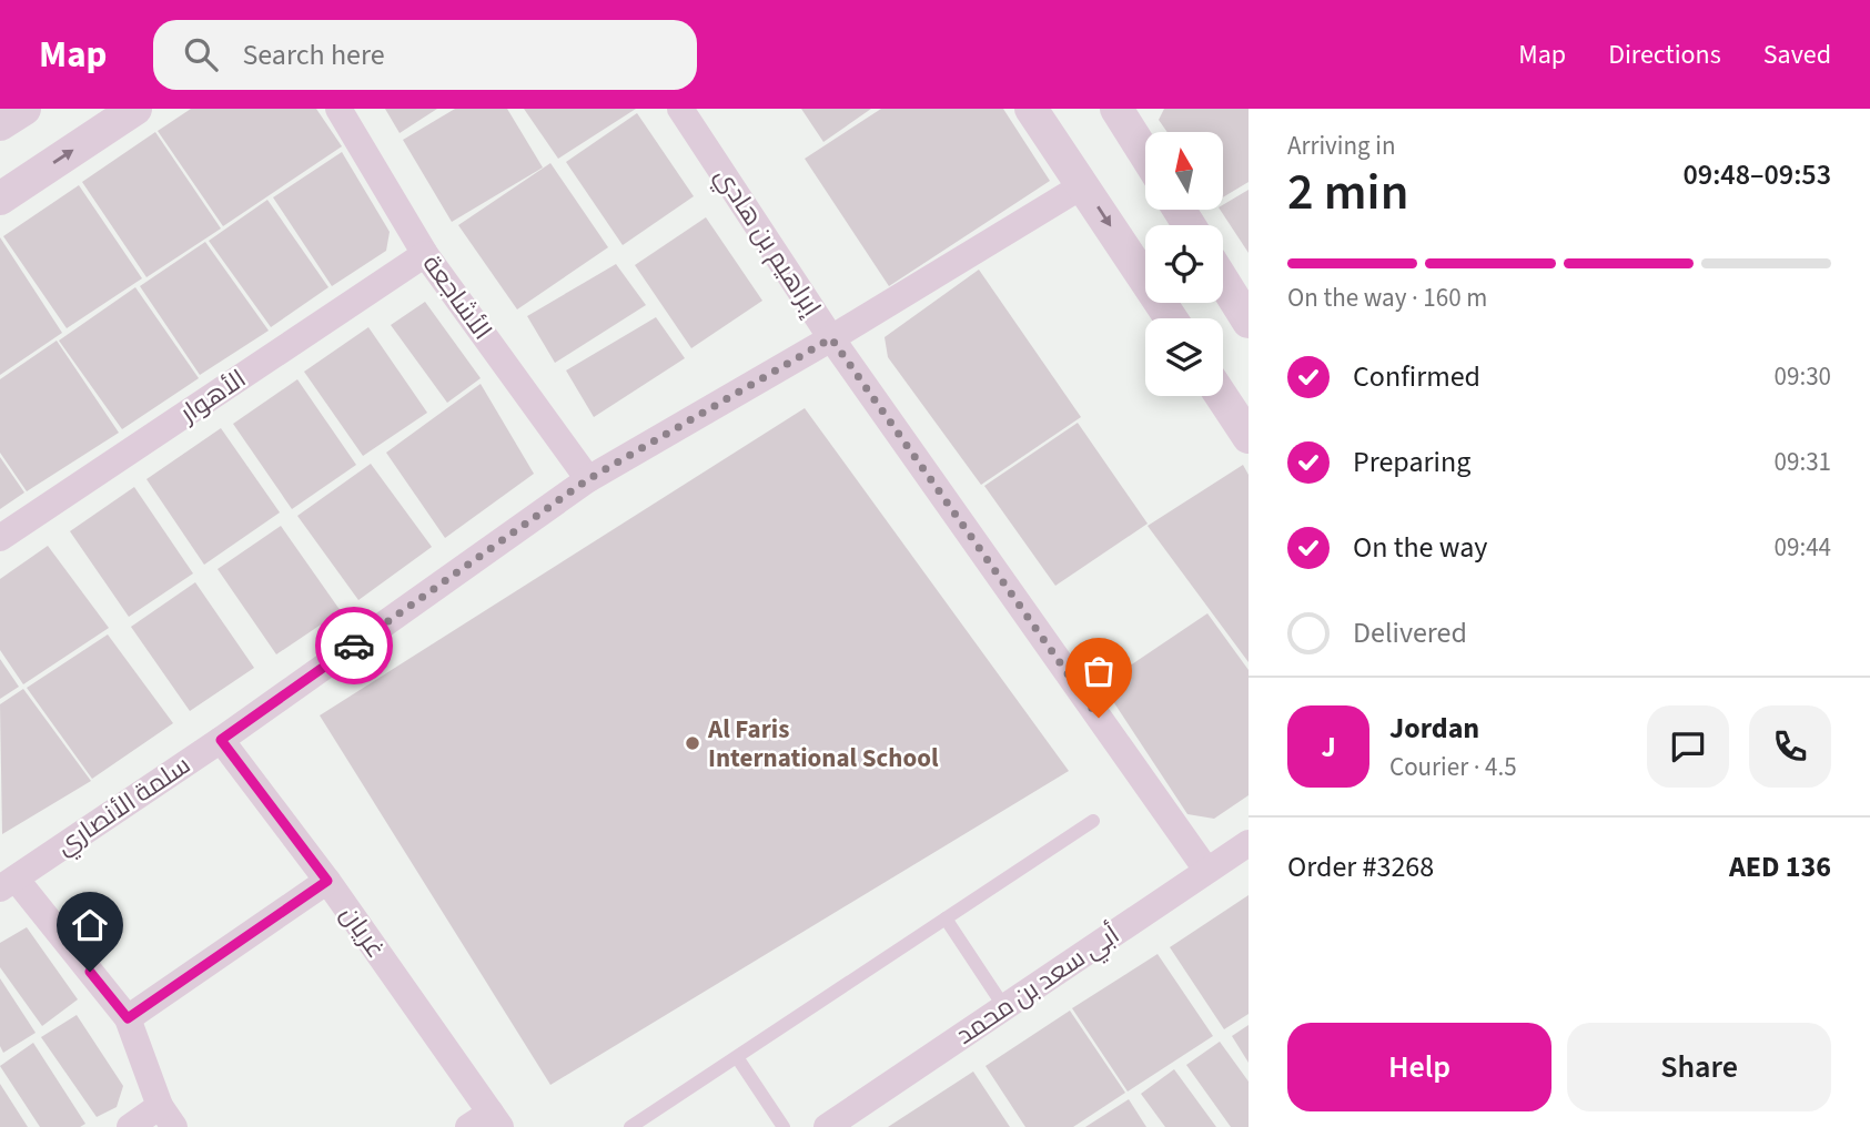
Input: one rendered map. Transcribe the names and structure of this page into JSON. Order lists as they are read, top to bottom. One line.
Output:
{"streets":{"street":["إبراهيم بن هادي","الأشاجعة","الأهوار","سلمة الأنصاري","غريان","أبي سعد بن محمد"]},"crossings":[["إبراهيم بن هادي","سلمة الأنصاري"],["إبراهيم بن هادي","أبي سعد بن محمد"],["الأشاجعة","الأهوار"],["الأشاجعة","سلمة الأنصاري"],["سلمة الأنصاري","غريان"]],"places":["Al Faris International School"],"north":"top","page":{"header":"Map","search":"Search here","nav":["Map","Directions","Saved"],"heading":["2 min","Arriving in","09:48–09:53"],"panel":["Jordan","Courier · 4.5","Order #3268","AED 136"],"bar":"On the way · 160 m","list":[["Confirmed","09:30"],["Preparing","09:31"],["On the way","09:44"],"Delivered"],"round":"J","buttons":["Help","Share"]}}
